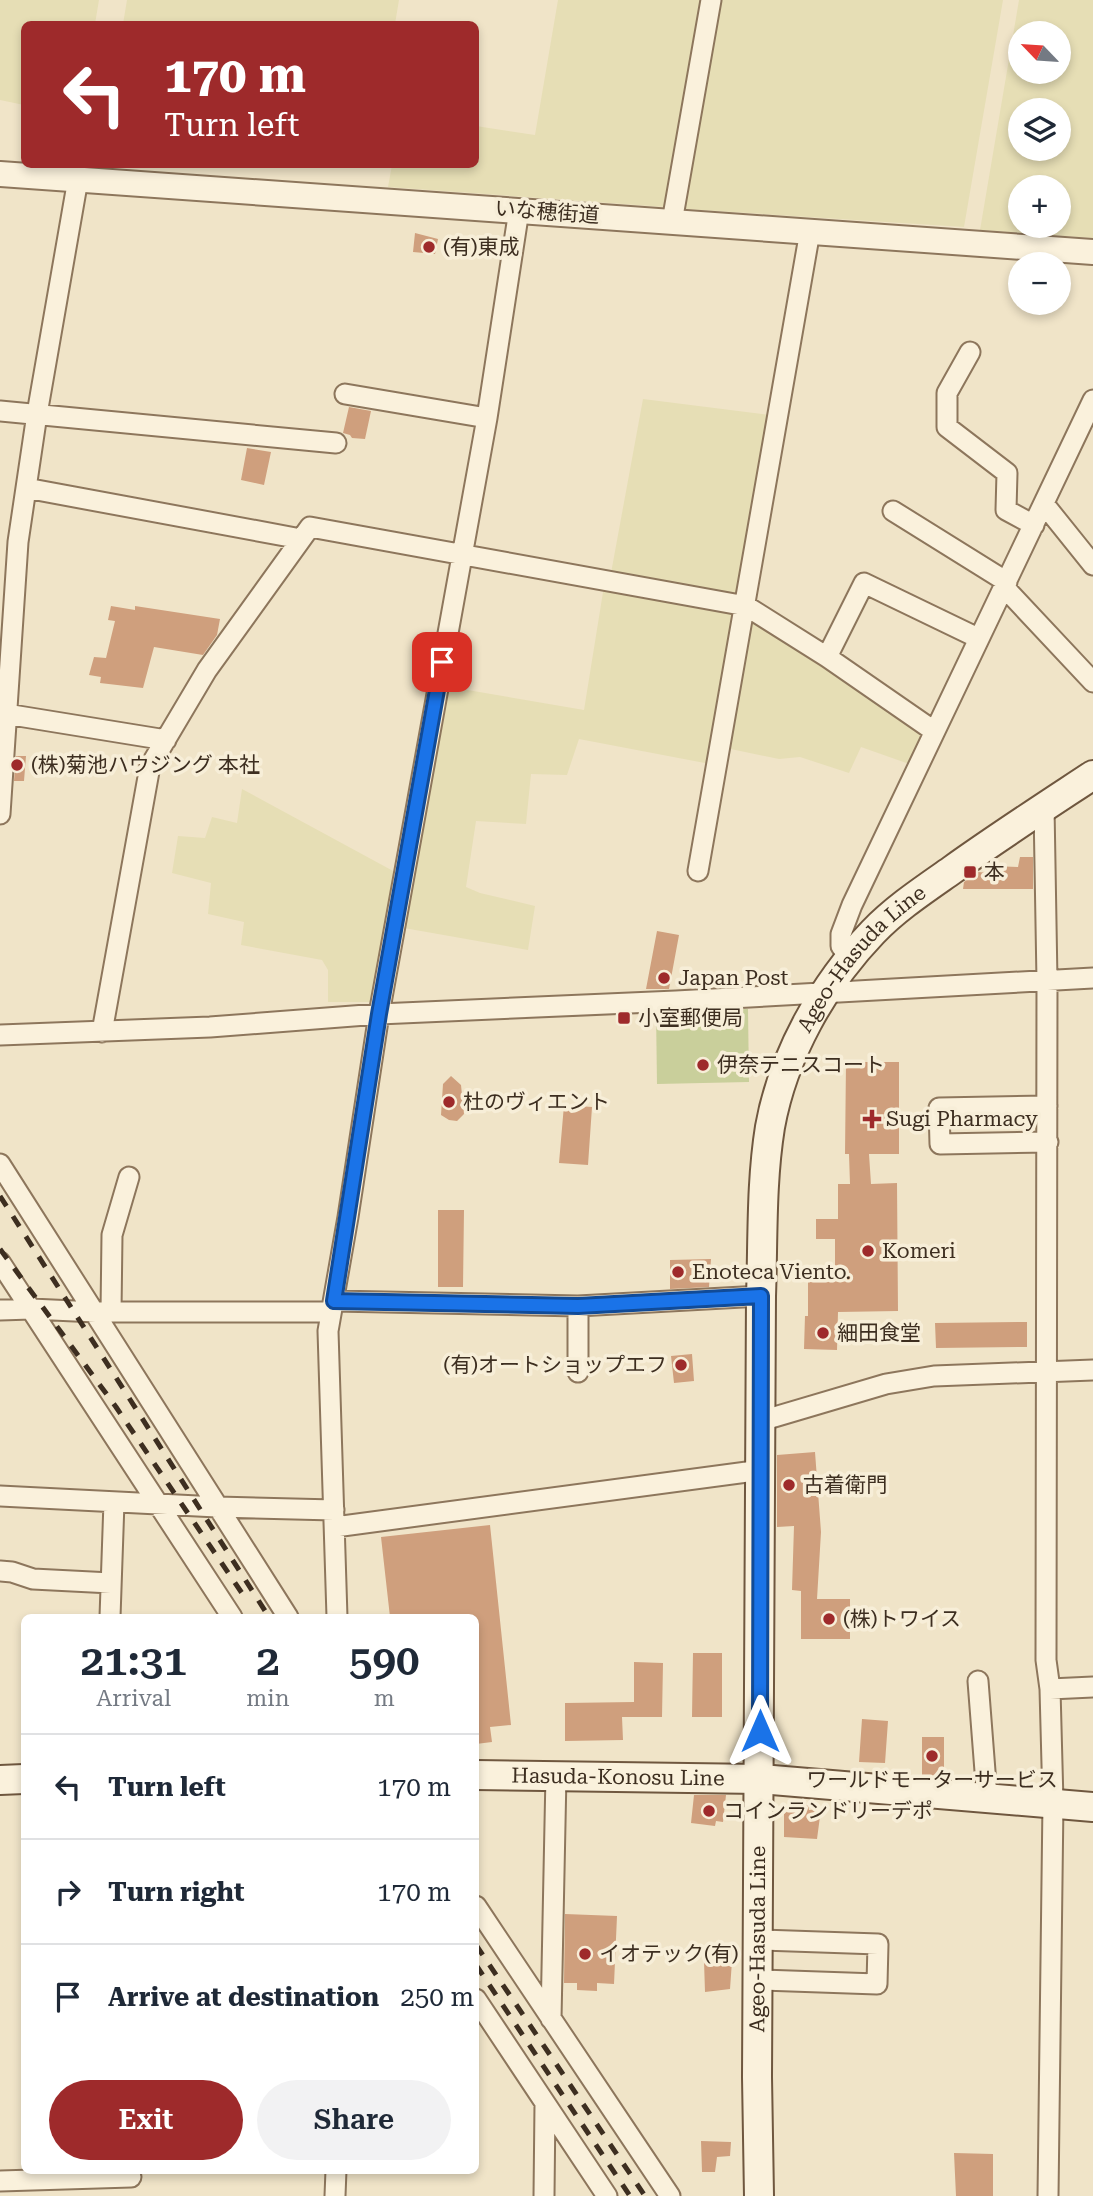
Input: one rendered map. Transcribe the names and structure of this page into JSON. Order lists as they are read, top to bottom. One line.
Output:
{"streets":{"main road":["Ageo-Hasuda Line","Hasuda-Konosu Line"],"street":["いな穂街道"]},"crossings":[["Ageo-Hasuda Line","Hasuda-Konosu Line"]],"places":{"other":["(有)東成","(株)菊池ハウジング 本社","Japan Post","伊奈テニスコート","杜のヴィエント","Komeri","Enoteca Viento.","細田食堂","(有)オートショップエフ","古着衛門","(株)トワイス","ワールドモーターサービス","コインランドリーデポ","イオテック(有)"],"transit":["本","小室郵便局"],"health":["Sugi Pharmacy"]},"north":"top left","page":{"map_buttons":["+","−"],"turn":["170 m","Turn left"],"eta":["21:31","Arrival","2","min","590","m"],"list":[{"name":"Turn left","value":"170 m"},{"name":"Turn right","value":"170 m"},{"name":"Arrive at destination","value":"250 m"}],"buttons":["Exit","Share"]}}
